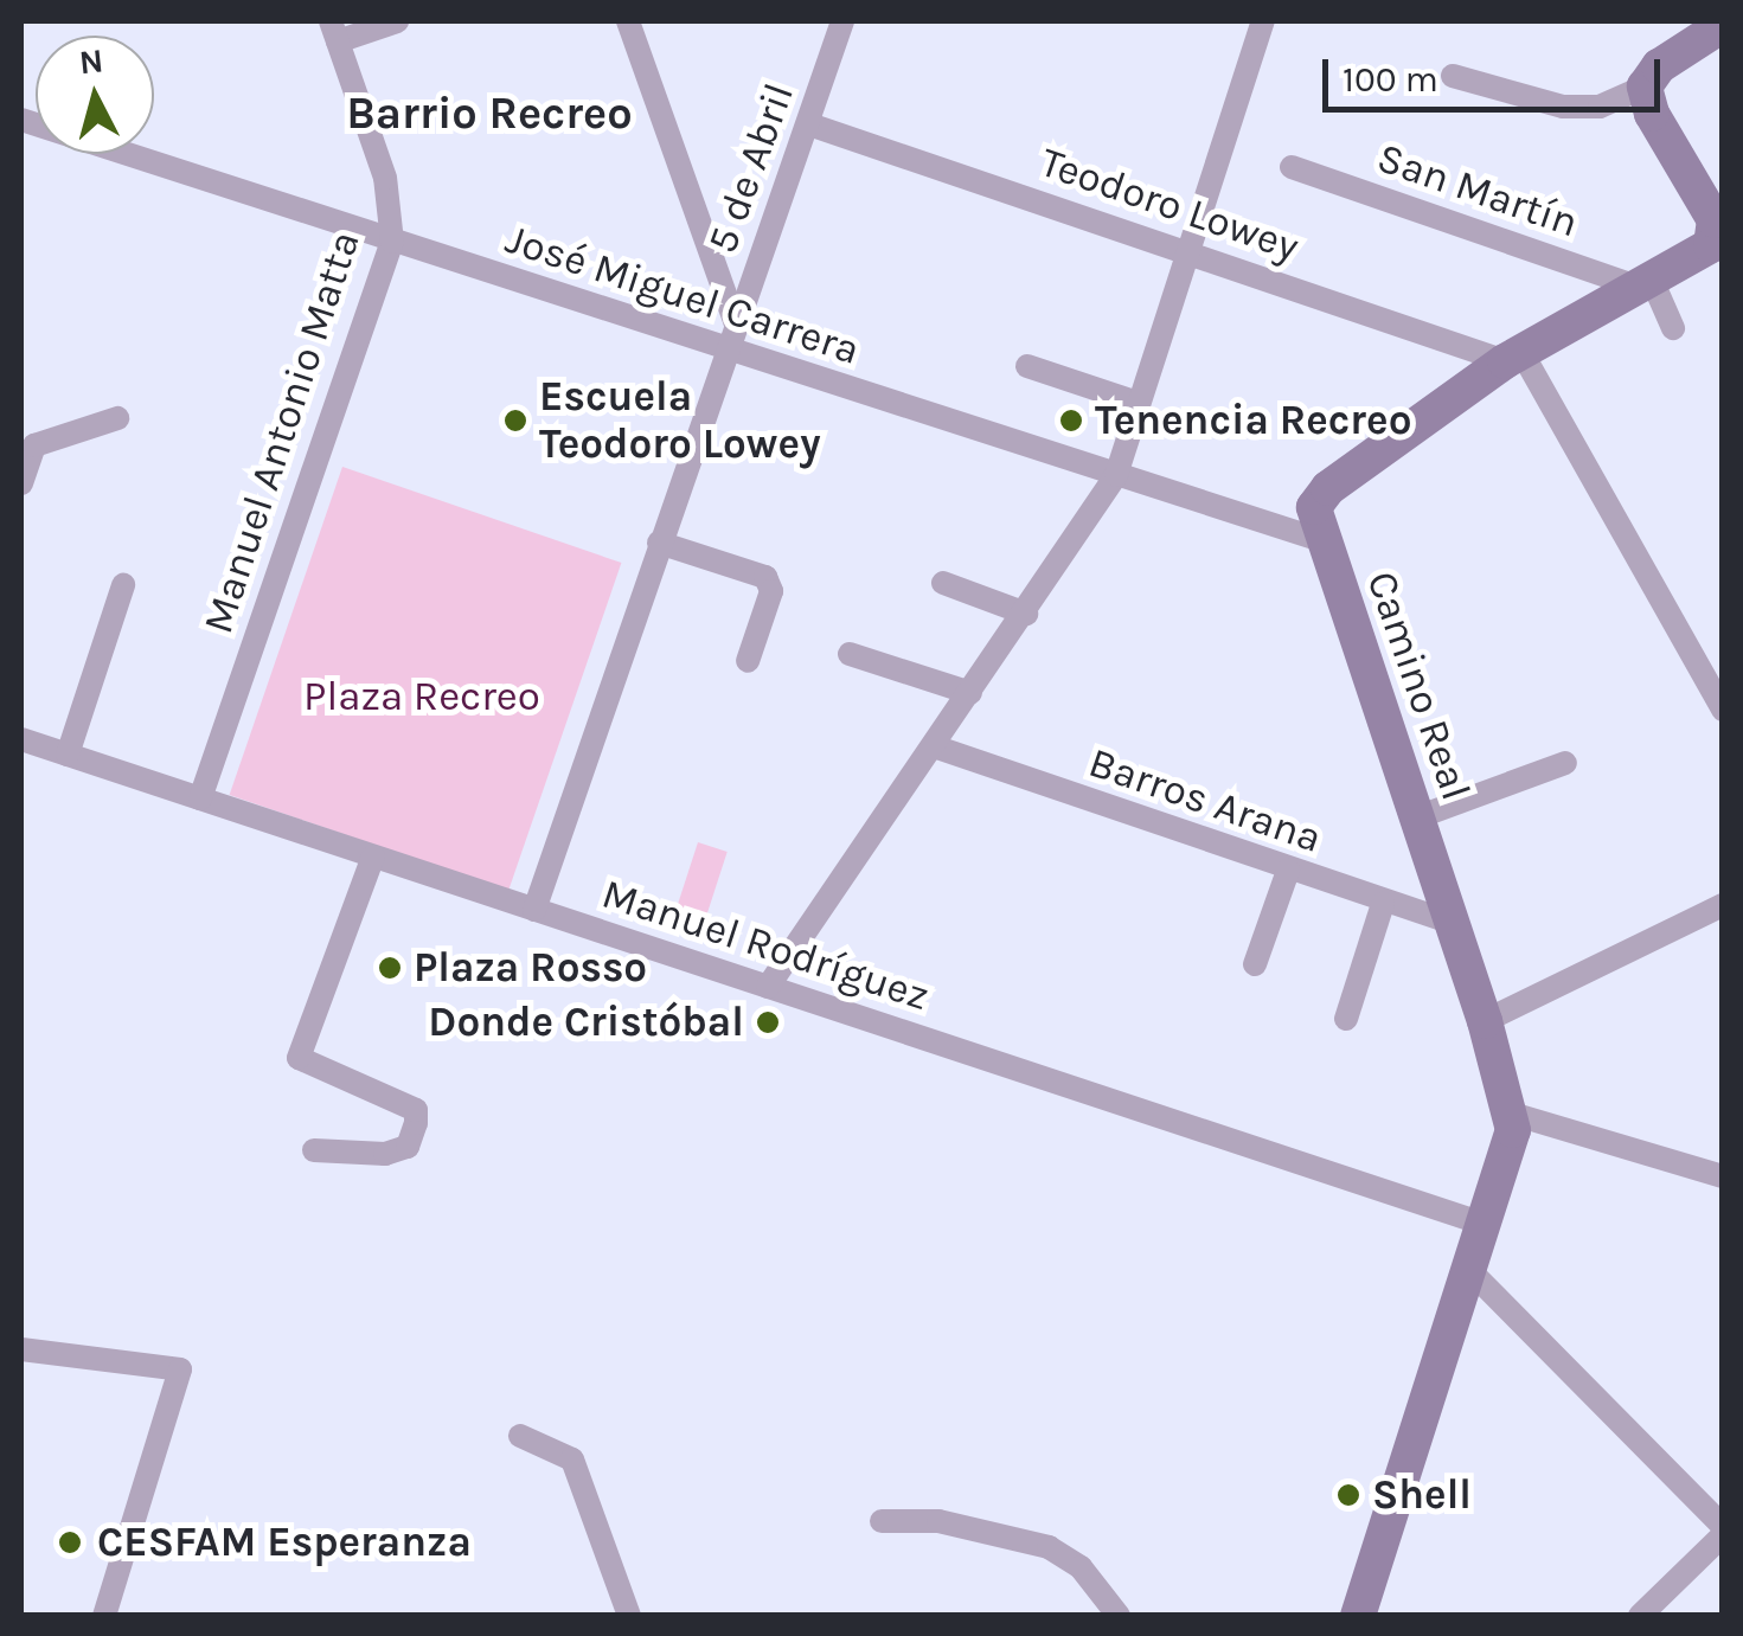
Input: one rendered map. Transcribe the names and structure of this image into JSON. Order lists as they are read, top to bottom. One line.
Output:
{"streets":{"street":["5 de Abril","San Martín","Teodoro Lowey","José Miguel Carrera","Manuel Antonio Matta","Camino Real","Barros Arana","Manuel Rodríguez"]},"crossings":[["5 de Abril","Teodoro Lowey"],["5 de Abril","José Miguel Carrera"],["5 de Abril","Manuel Rodríguez"],["San Martín","Camino Real"],["Teodoro Lowey","Camino Real"],["José Miguel Carrera","Manuel Antonio Matta"],["José Miguel Carrera","Camino Real"],["Manuel Antonio Matta","Manuel Rodríguez"],["Camino Real","Barros Arana"],["Camino Real","Manuel Rodríguez"]],"districts":["Barrio Recreo"],"parks":["Plaza Recreo"],"places":["Escuela Teodoro Lowey","Tenencia Recreo","Plaza Rosso","Donde Cristóbal","Shell","CESFAM Esperanza"],"scale_bar":"100 m","north":"top"}
